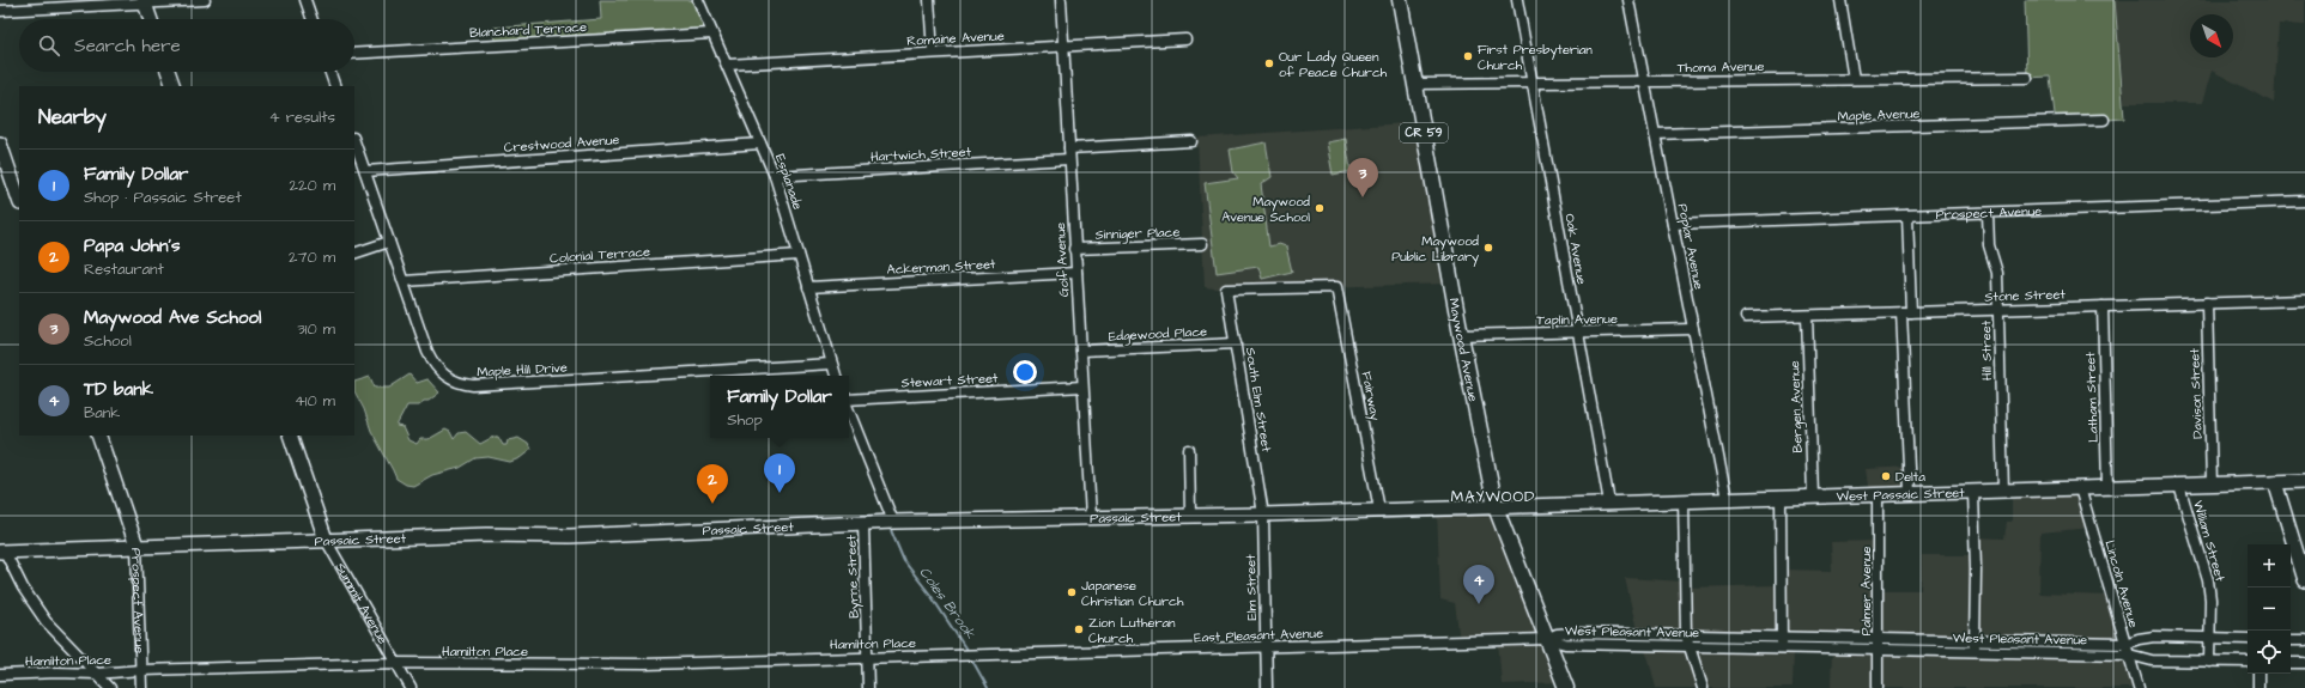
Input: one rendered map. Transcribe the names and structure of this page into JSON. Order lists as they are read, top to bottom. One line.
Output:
{"streets":{"main road":["CR 59","Prospect Avenue","Maywood Avenue","West Passaic Street","Passaic Street","Summit Avenue"],"street":["Blanchard Terrace","Romaine Avenue","Thoma Avenue","Maple Avenue","Crestwood Avenue","Hartwich Street","Esplanade","Sinniger Place","Poplar Avenue","Oak Avenue","Colonial Terrace","Golf Avenue","Ackerman Street","Stone Street","Taplin Avenue","Edgewood Place","Hill Street","Maple Hill Drive","Stewart Street","Davison Street","Fairway","Latham Street","South Elm Street","Bergen Avenue","William Street","Byrne Street","Lincoln Avenue","Elm Street","Palmer Avenue","West Pleasant Avenue","East Pleasant Avenue","Hamilton Place"]},"crossings":[["Blanchard Terrace","Esplanade"],["Romaine Avenue","Esplanade"],["Romaine Avenue","Golf Avenue"],["Thoma Avenue","Poplar Avenue"],["Thoma Avenue","Oak Avenue"],["Thoma Avenue","Maywood Avenue"],["Maple Avenue","Poplar Avenue"],["Crestwood Avenue","Esplanade"],["Crestwood Avenue","Maple Hill Drive"],["Hartwich Street","Esplanade"],["Hartwich Street","Golf Avenue"],["Esplanade","Colonial Terrace"],["Esplanade","Ackerman Street"],["Esplanade","Maple Hill Drive"],["Prospect Avenue","Poplar Avenue"],["Prospect Avenue","Hill Street"],["Prospect Avenue","Passaic Street"],["Prospect Avenue","Hamilton Place"],["Sinniger Place","Golf Avenue"],["Poplar Avenue","Taplin Avenue"],["Poplar Avenue","West Passaic Street"],["Oak Avenue","Taplin Avenue"],["Oak Avenue","West Passaic Street"],["Colonial Terrace","Maple Hill Drive"],["Golf Avenue","Ackerman Street"],["Golf Avenue","Edgewood Place"],["Golf Avenue","Stewart Street"],["Golf Avenue","Passaic Street"],["Stone Street","Hill Street"],["Stone Street","Davison Street"],["Stone Street","Latham Street"],["Stone Street","Bergen Avenue"],["Taplin Avenue","Maywood Avenue"],["Edgewood Place","South Elm Street"],["Maywood Avenue","West Passaic Street"],["Maywood Avenue","Passaic Street"],["Maywood Avenue","West Pleasant Avenue"],["Maywood Avenue","East Pleasant Avenue"],["Hill Street","West Passaic Street"],["Davison Street","West Passaic Street"],["Fairway","South Elm Street"],["Fairway","Passaic Street"],["Latham Street","West Passaic Street"],["South Elm Street","Passaic Street"],["South Elm Street","Elm Street"],["Bergen Avenue","West Passaic Street"],["West Passaic Street","Passaic Street"],["West Passaic Street","William Street"],["West Passaic Street","Lincoln Avenue"],["West Passaic Street","Palmer Avenue"],["Passaic Street","Byrne Street"],["Passaic Street","Elm Street"],["Passaic Street","Summit Avenue"],["William Street","West Pleasant Avenue"],["Byrne Street","Hamilton Place"],["Lincoln Avenue","West Pleasant Avenue"],["Elm Street","East Pleasant Avenue"],["Palmer Avenue","West Pleasant Avenue"],["Summit Avenue","Hamilton Place"],["West Pleasant Avenue","East Pleasant Avenue"],["East Pleasant Avenue","Hamilton Place"]],"districts":["MAYWOOD"],"water":["Coles Brook"],"places":["First Presbyterian Church","Our Lady Queen of Peace Church","Maywood Avenue School","Maywood Public Library","Delta","Japanese Christian Church","Zion Lutheran Church"],"north":"bottom right","page":{"search":"Search here","heading":["Nearby","4 results"],"list":[{"mark":"1","name":"Family Dollar","note":"Shop · Passaic Street","value":"220 m"},{"mark":"2","name":"Papa John's","note":"Restaurant","value":"270 m"},{"mark":"3","name":"Maywood Ave School","note":"School","value":"310 m"},{"mark":"4","name":"TD bank","note":"Bank","value":"410 m"}],"pins":["3","1","2","4"],"popup":["Family Dollar","Shop"],"map_buttons":["+","−"]}}
